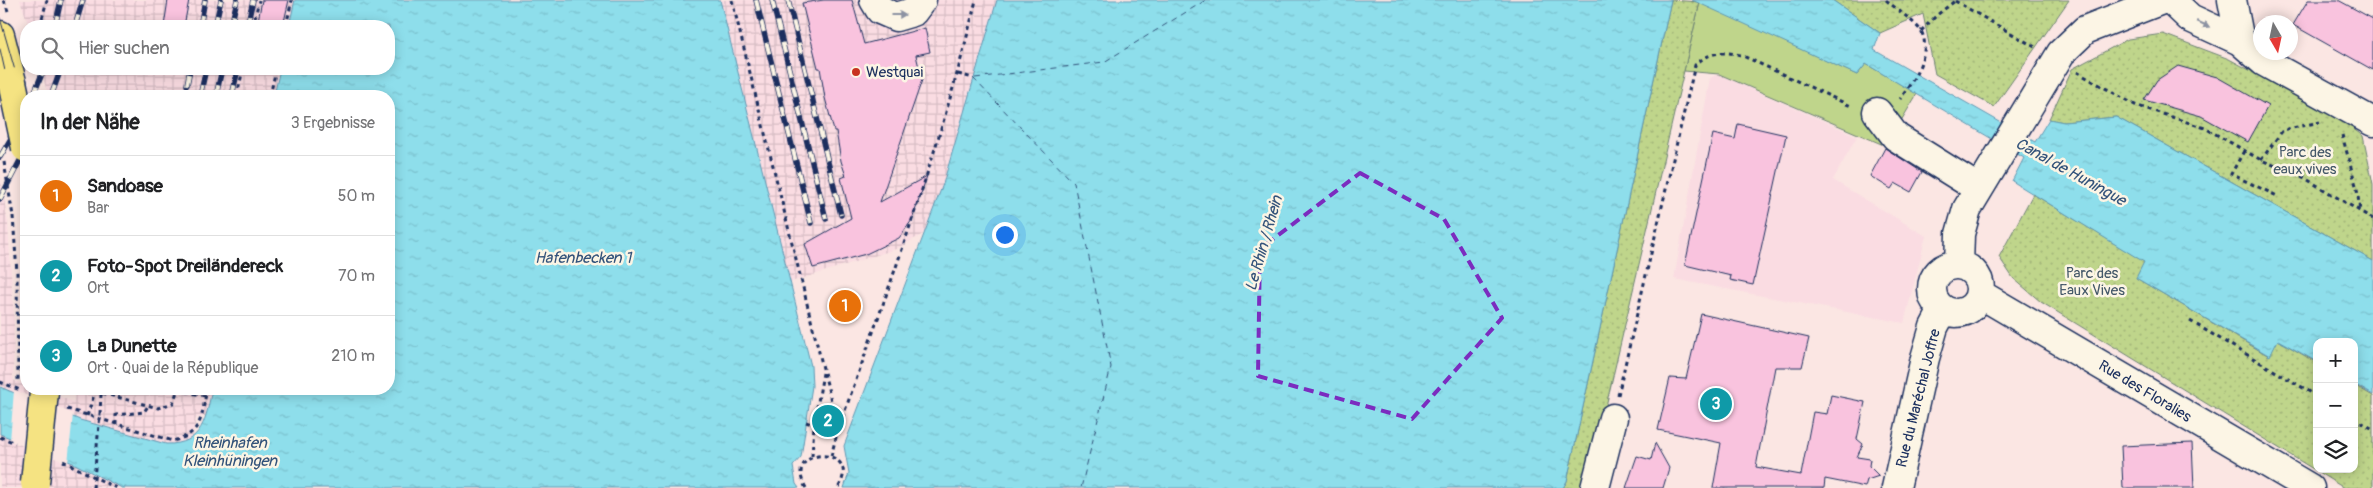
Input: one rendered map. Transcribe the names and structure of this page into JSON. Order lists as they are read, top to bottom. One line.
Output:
{"streets":{"street":["Rue des Floralies","Rue du Maréchal Joffre"]},"crossings":[["Rue des Floralies","Rue du Maréchal Joffre"]],"water":["Canal de Huningue","Le Rhin / Rhein","Hafenbecken 1","Rheinhafen Kleinhüningen"],"parks":["Parc des eaux vives","Parc des Eaux Vives"],"places":["Westquai"],"north":"bottom","page":{"search":"Hier suchen","heading":["In der Nähe","3 Ergebnisse"],"list":[{"mark":"1","name":"Sandoase","note":"Bar","value":"50 m"},{"mark":"2","name":"Foto-Spot Dreiländereck","note":"Ort","value":"70 m"},{"mark":"3","name":"La Dunette","note":"Ort · Quai de la République","value":"210 m"}],"pins":["1","3","2"],"map_buttons":["+","−"]}}
